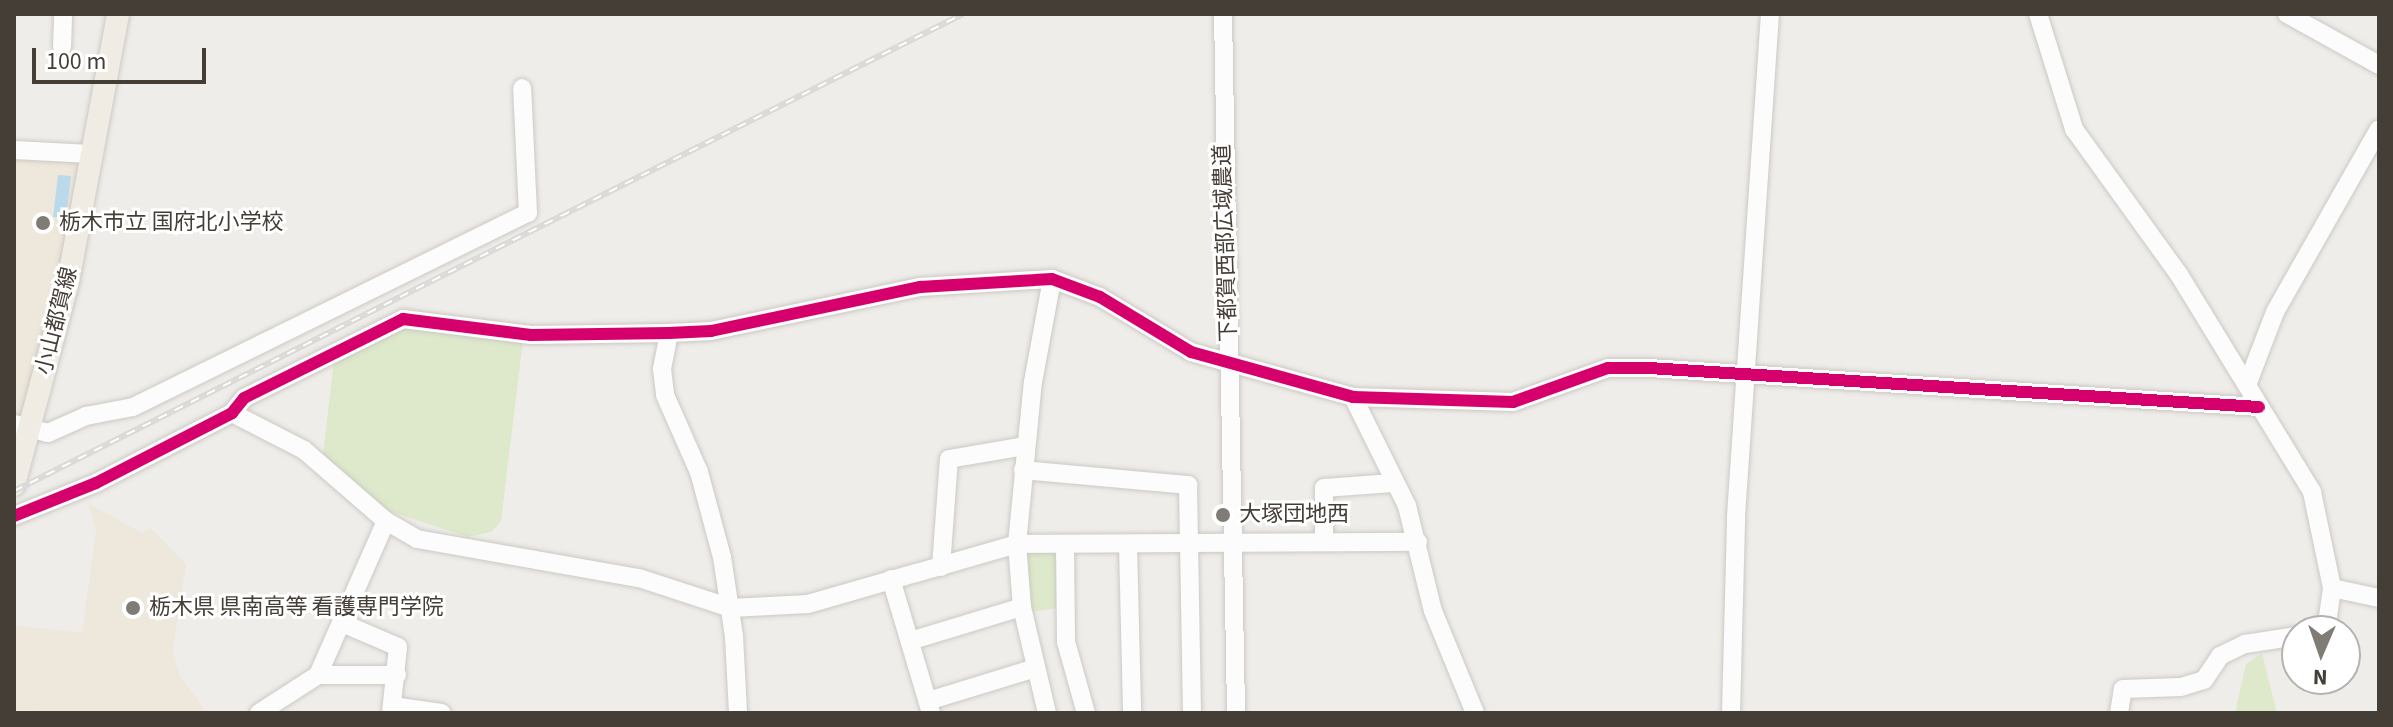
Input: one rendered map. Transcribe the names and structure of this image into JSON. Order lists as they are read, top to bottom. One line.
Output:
{"streets":{"main road":["小山都賀線"],"street":["下都賀西部広域農道"]},"places":["栃木市立 国府北小学校","大塚団地西","栃木県 県南高等 看護専門学院"],"scale_bar":"100 m","north":"bottom"}
